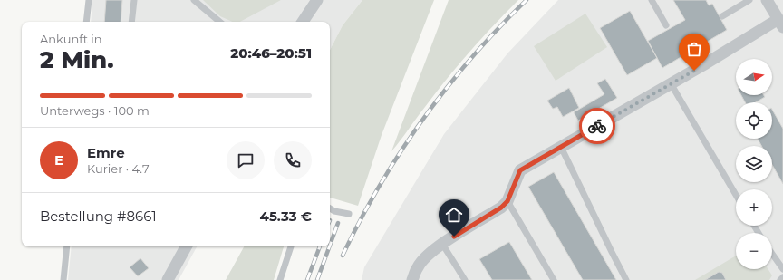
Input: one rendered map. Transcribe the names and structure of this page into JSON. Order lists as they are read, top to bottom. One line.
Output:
{"north":"right","page":{"heading":["2 Min.","Ankunft in","20:46–20:51"],"panel":["Emre","Kurier · 4.7","Bestellung #8661","45.33 €"],"map_buttons":["+","−"],"bar":"Unterwegs · 100 m","round":"E"}}
